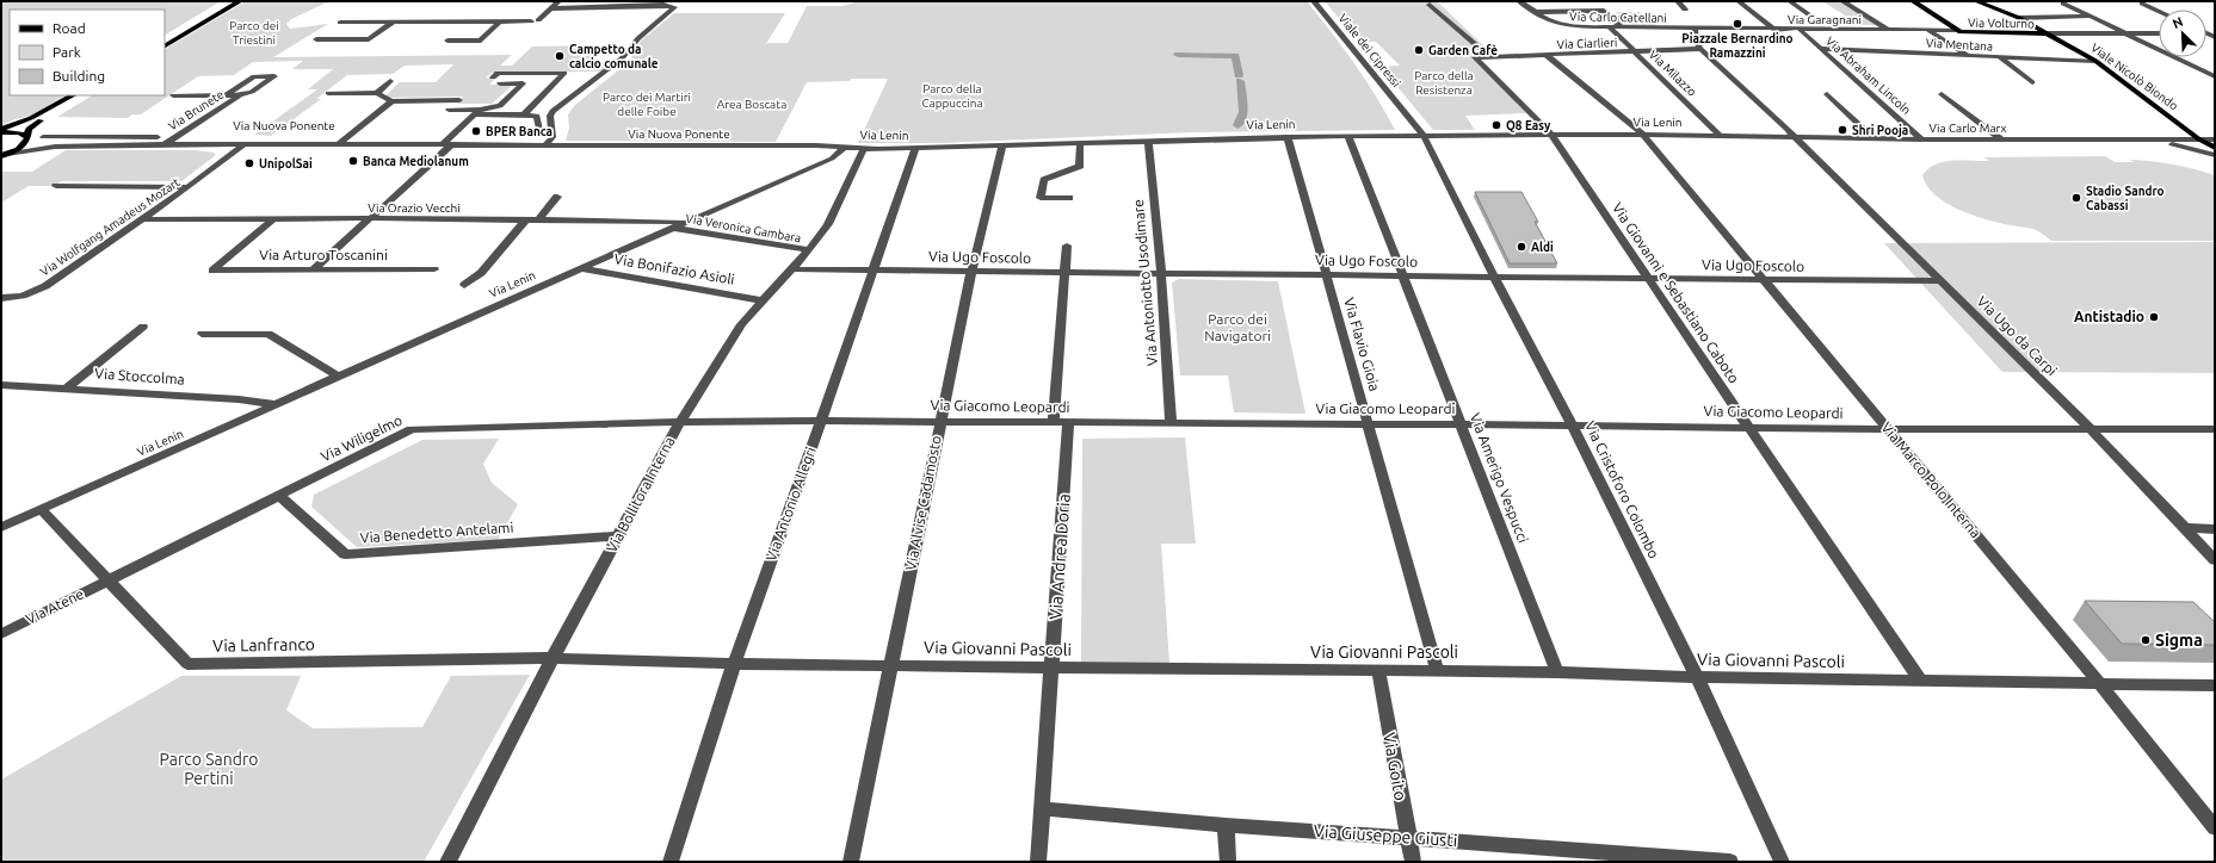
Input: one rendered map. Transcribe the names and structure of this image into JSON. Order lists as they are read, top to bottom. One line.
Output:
{"streets":{"main road":["Via Volturno","Viale Nicolò Biondo"],"street":["Via Carlo Catellani","Via Garagnani","Via Ciarlieri","Via Mentana","Viale dei Cipressi","Via Milazzo","Via Abraham Lincoln","Via Brunete","Via Lenin","Via Nuova Ponente","Via Carlo Marx","Via Orazio Vecchi","Via Wolfgang Amadeus Mozart","Via Veronica Gambara","Via Arturo Toscanini","Via Ugo Foscolo","Via Bonifazio Asioli","Via Antoniotto Usodimare","Via Giovanni e Sebastiano Caboto","Via Ugo da Carpi","Via Flavio Gioia","Via Stoccolma","Via Giacomo Leopardi","Via Wiligelmo","Via Amerigo Vespucci","Via Marco Polo Interna","Via Cristoforo Colombo","Via Bollitora Interna","Via Alvise Cadamosto","Via Antonio Allegri","Via Benedetto Antelami","Via Andrea Doria","Via Atene","Via Lanfranco","Via Giovanni Pascoli","Via Goito","Via Giuseppe Giusti"]},"crossings":[["Via Carlo Catellani","Via Garagnani"],["Via Carlo Catellani","Via Milazzo"],["Via Garagnani","Via Volturno"],["Via Garagnani","Via Abraham Lincoln"],["Via Volturno","Viale Nicolò Biondo"],["Via Ciarlieri","Via Milazzo"],["Via Ciarlieri","Via Giovanni e Sebastiano Caboto"],["Via Ciarlieri","Via Ugo da Carpi"],["Via Ciarlieri","Via Marco Polo Interna"],["Via Mentana","Via Abraham Lincoln"],["Via Mentana","Viale Nicolò Biondo"],["Viale dei Cipressi","Via Lenin"],["Viale dei Cipressi","Via Cristoforo Colombo"],["Via Milazzo","Via Lenin"],["Via Abraham Lincoln","Via Carlo Marx"],["Via Brunete","Via Nuova Ponente"],["Via Lenin","Via Nuova Ponente"],["Via Lenin","Via Carlo Marx"],["Via Lenin","Via Orazio Vecchi"],["Via Lenin","Via Veronica Gambara"],["Via Lenin","Via Bonifazio Asioli"],["Via Lenin","Via Antoniotto Usodimare"],["Via Lenin","Via Giovanni e Sebastiano Caboto"],["Via Lenin","Via Ugo da Carpi"],["Via Lenin","Via Flavio Gioia"],["Via Lenin","Via Stoccolma"],["Via Lenin","Via Amerigo Vespucci"],["Via Lenin","Via Marco Polo Interna"],["Via Lenin","Via Cristoforo Colombo"],["Via Lenin","Via Bollitora Interna"],["Via Lenin","Via Alvise Cadamosto"],["Via Lenin","Via Antonio Allegri"],["Via Lenin","Via Lanfranco"],["Via Nuova Ponente","Via Wolfgang Amadeus Mozart"],["Via Carlo Marx","Via Ugo da Carpi"],["Via Orazio Vecchi","Via Wolfgang Amadeus Mozart"],["Via Orazio Vecchi","Via Arturo Toscanini"],["Via Veronica Gambara","Via Bollitora Interna"],["Via Ugo Foscolo","Via Antoniotto Usodimare"],["Via Ugo Foscolo","Via Giovanni e Sebastiano Caboto"],["Via Ugo Foscolo","Via Ugo da Carpi"],["Via Ugo Foscolo","Via Flavio Gioia"],["Via Ugo Foscolo","Via Amerigo Vespucci"],["Via Ugo Foscolo","Via Marco Polo Interna"],["Via Ugo Foscolo","Via Cristoforo Colombo"],["Via Ugo Foscolo","Via Bollitora Interna"],["Via Ugo Foscolo","Via Alvise Cadamosto"],["Via Ugo Foscolo","Via Antonio Allegri"],["Via Bonifazio Asioli","Via Bollitora Interna"],["Via Antoniotto Usodimare","Via Giacomo Leopardi"],["Via Giovanni e Sebastiano Caboto","Via Giacomo Leopardi"],["Via Giovanni e Sebastiano Caboto","Via Giovanni Pascoli"],["Via Ugo da Carpi","Via Giacomo Leopardi"],["Via Flavio Gioia","Via Giacomo Leopardi"],["Via Flavio Gioia","Via Giovanni Pascoli"],["Via Giacomo Leopardi","Via Wiligelmo"],["Via Giacomo Leopardi","Via Amerigo Vespucci"],["Via Giacomo Leopardi","Via Marco Polo Interna"],["Via Giacomo Leopardi","Via Cristoforo Colombo"],["Via Giacomo Leopardi","Via Bollitora Interna"],["Via Giacomo Leopardi","Via Alvise Cadamosto"],["Via Giacomo Leopardi","Via Antonio Allegri"],["Via Giacomo Leopardi","Via Andrea Doria"],["Via Wiligelmo","Via Bollitora Interna"],["Via Wiligelmo","Via Benedetto Antelami"],["Via Wiligelmo","Via Atene"],["Via Wiligelmo","Via Lanfranco"],["Via Amerigo Vespucci","Via Giovanni Pascoli"],["Via Marco Polo Interna","Via Giovanni Pascoli"],["Via Cristoforo Colombo","Via Giovanni Pascoli"],["Via Bollitora Interna","Via Benedetto Antelami"],["Via Bollitora Interna","Via Lanfranco"],["Via Bollitora Interna","Via Giovanni Pascoli"],["Via Alvise Cadamosto","Via Giovanni Pascoli"],["Via Antonio Allegri","Via Giovanni Pascoli"],["Via Andrea Doria","Via Giovanni Pascoli"],["Via Andrea Doria","Via Giuseppe Giusti"],["Via Atene","Via Lanfranco"],["Via Lanfranco","Via Giovanni Pascoli"],["Via Giovanni Pascoli","Via Goito"],["Via Goito","Via Giuseppe Giusti"]],"parks":["Parco dei Triestini","Parco della Resistenza","Parco della Cappuccina","Parco dei Martiri delle Foibe","Area Boscata","Parco dei Navigatori","Parco Sandro Pertini"],"places":["Piazzale Bernardino Ramazzini","Garden Cafè","Campetto da calcio comunale","Q8 Easy","Shri Pooja","BPER Banca","Banca Mediolanum","UnipolSai","Stadio Sandro Cabassi","Aldi","Antistadio","Sigma"],"legend":["Road","Park","Building"],"north":"top left"}
